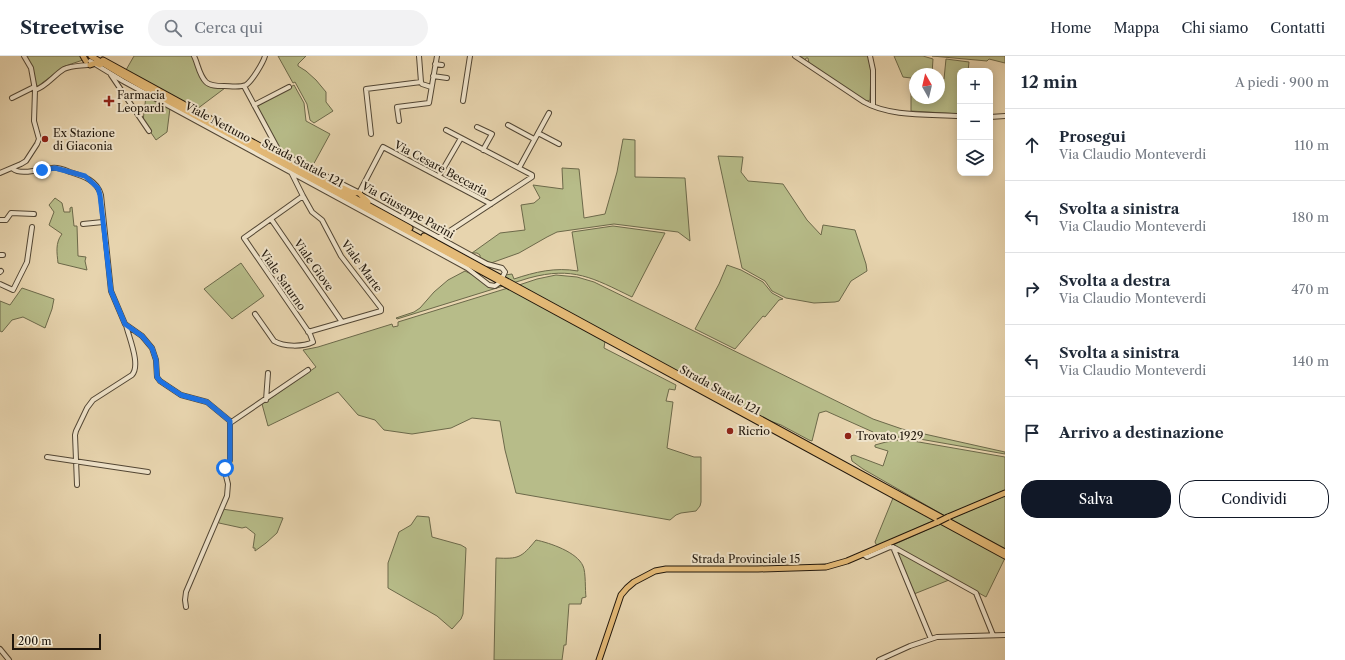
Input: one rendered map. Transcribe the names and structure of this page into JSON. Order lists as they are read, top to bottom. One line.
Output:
{"streets":{"main road":["Strada Statale 121","Strada Provinciale 15"],"street":["Viale Nettuno","Via Cesare Beccaria","Via Giuseppe Parini","Viale Giove","Viale Marte","Viale Saturno"]},"crossings":[["Viale Nettuno","Strada Statale 121"],["Viale Nettuno","Via Giuseppe Parini"],["Viale Nettuno","Viale Marte"],["Strada Statale 121","Via Giuseppe Parini"],["Via Cesare Beccaria","Via Giuseppe Parini"],["Viale Giove","Viale Marte"],["Viale Giove","Viale Saturno"]],"places":{"health":["Farmacia Leopardi"],"other":["Ex Stazione di Giaconia","Ricrio","Trovato 1929"]},"scale_bar":"200 m","north":"top","page":{"header":"Streetwise","search":"Cerca qui","nav":["Home","Mappa","Chi siamo","Contatti"],"heading":["12 min","A piedi · 900 m"],"map_buttons":["+","−"],"list":[["Prosegui","Via Claudio Monteverdi","110 m"],["Svolta a sinistra","Via Claudio Monteverdi","180 m"],["Svolta a destra","Via Claudio Monteverdi","470 m"],["Svolta a sinistra","Via Claudio Monteverdi","140 m"],"Arrivo a destinazione"],"buttons":["Salva","Condividi"],"scale":"200 m"}}
